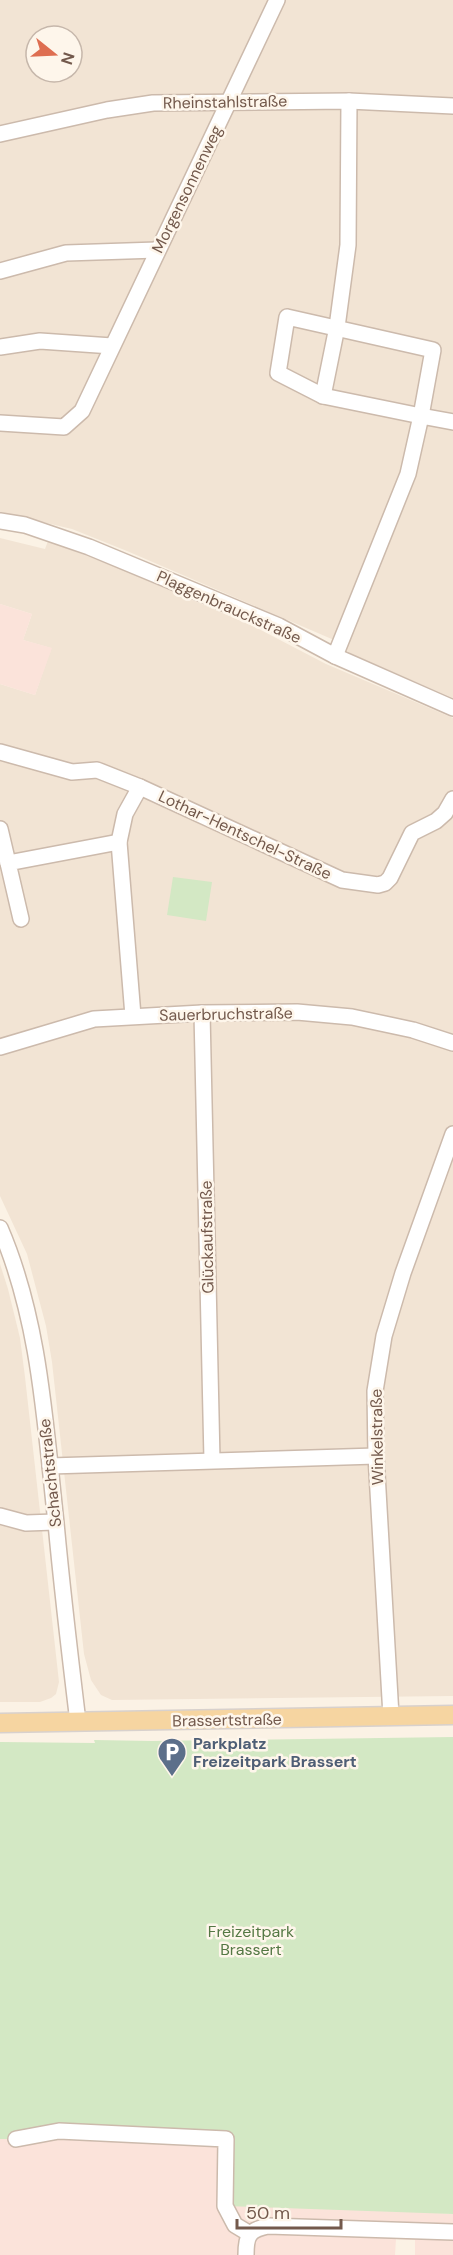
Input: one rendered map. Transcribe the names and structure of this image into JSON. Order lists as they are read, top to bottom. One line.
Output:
{"streets":{"main road":["Brassertstraße"],"street":["Rheinstahlstraße","Morgensonnenweg","Plaggenbrauckstraße","Lothar-Hentschel-Straße","Sauerbruchstraße","Glückaufstraße","Winkelstraße","Schachtstraße"]},"crossings":[["Rheinstahlstraße","Morgensonnenweg"],["Sauerbruchstraße","Glückaufstraße"],["Winkelstraße","Brassertstraße"],["Schachtstraße","Brassertstraße"]],"parks":["Freizeitpark Brassert"],"places":{"parking":["Parkplatz Freizeitpark Brassert"]},"scale_bar":"50 m","north":"right"}
